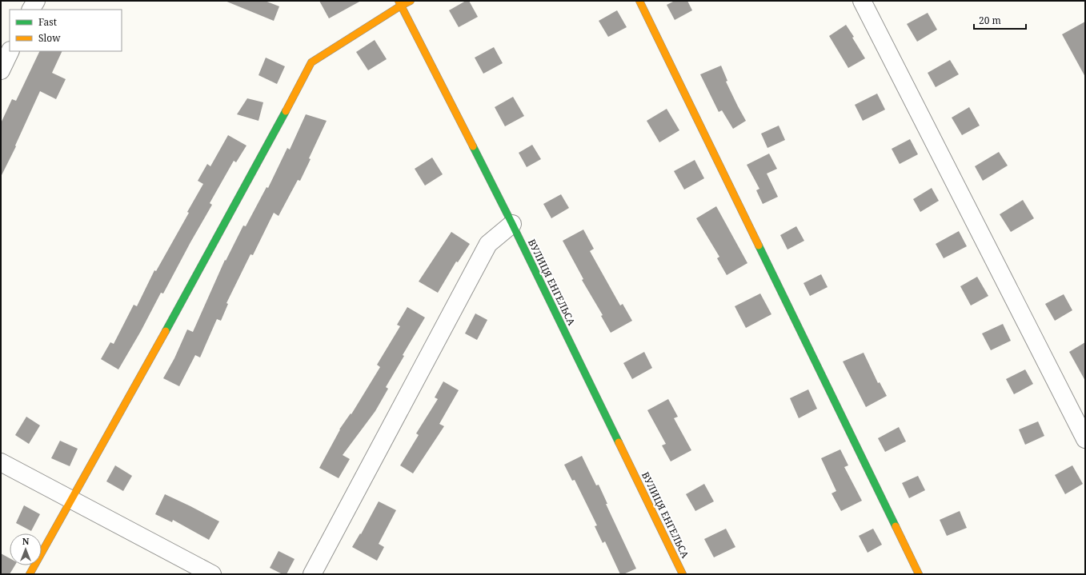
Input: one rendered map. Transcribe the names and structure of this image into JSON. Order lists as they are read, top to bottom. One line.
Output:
{"streets":{"street":["ВУЛИЦЯ ЕНГЕЛЬСА"]},"legend":["Fast","Slow"],"scale_bar":"20 m","north":"top"}
